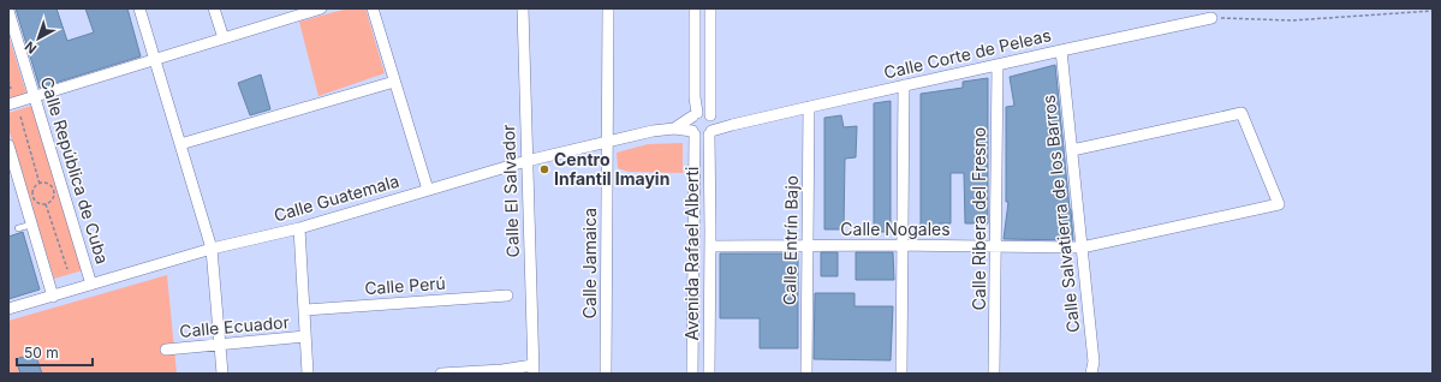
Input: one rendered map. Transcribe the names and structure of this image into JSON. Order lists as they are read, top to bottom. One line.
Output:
{"streets":{"street":["Calle Corte de Peleas","Calle República de Cuba","Calle El Salvador","Calle Guatemala","Calle Salvatierra de los Barros","Calle Ribera del Fresno","Calle Nogales","Calle Entrín Bajo","Avenida Rafael Alberti","Calle Jamaica","Calle Perú","Calle Ecuador"]},"crossings":[["Calle Corte de Peleas","Calle Guatemala"],["Calle Corte de Peleas","Calle Salvatierra de los Barros"],["Calle Corte de Peleas","Calle Ribera del Fresno"],["Calle Corte de Peleas","Calle Entrín Bajo"],["Calle Corte de Peleas","Avenida Rafael Alberti"],["Calle República de Cuba","Calle Guatemala"],["Calle El Salvador","Calle Guatemala"],["Calle Guatemala","Avenida Rafael Alberti"],["Calle Guatemala","Calle Jamaica"],["Calle Salvatierra de los Barros","Calle Nogales"],["Calle Ribera del Fresno","Calle Nogales"],["Calle Nogales","Calle Entrín Bajo"],["Calle Nogales","Avenida Rafael Alberti"]],"places":["Centro Infantil Imayin"],"scale_bar":"50 m","north":"bottom left"}
